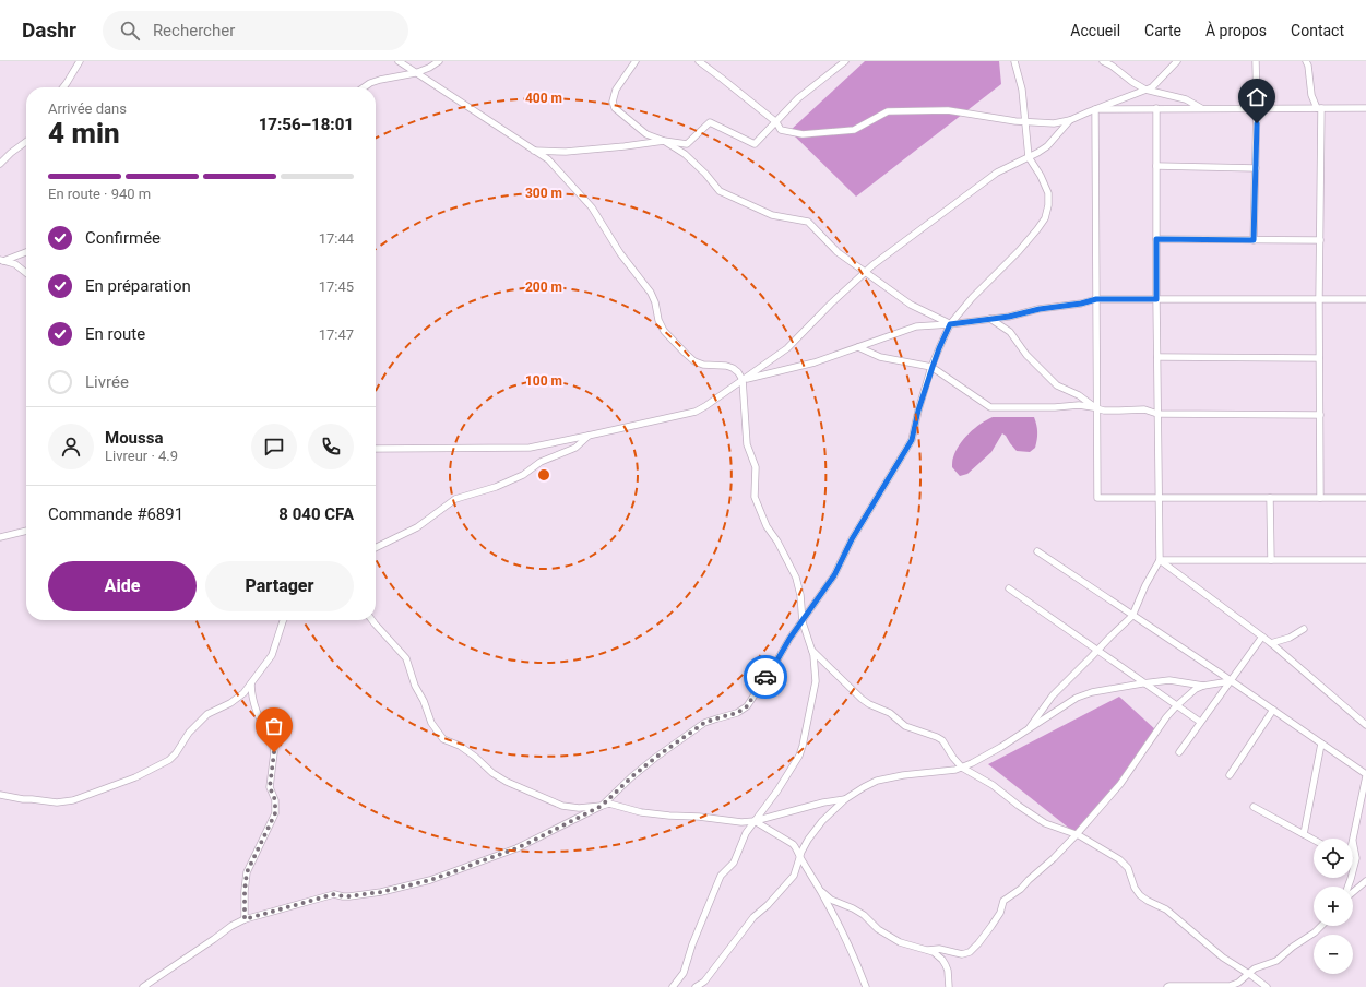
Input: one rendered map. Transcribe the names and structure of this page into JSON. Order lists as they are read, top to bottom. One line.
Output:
{"page":{"header":"Dashr","search":"Rechercher","nav":["Accueil","Carte","À propos","Contact"],"heading":["4 min","Arrivée dans","17:56–18:01"],"panel":["Moussa","Livreur · 4.9","Commande #6891","8 040 CFA"],"bar":"En route · 940 m","list":[["Confirmée","17:44"],["En préparation","17:45"],["En route","17:47"],"Livrée"],"buttons":["Aide","Partager"],"map_buttons":["+","−"]},"rings":["400 m","300 m","200 m","100 m"]}
